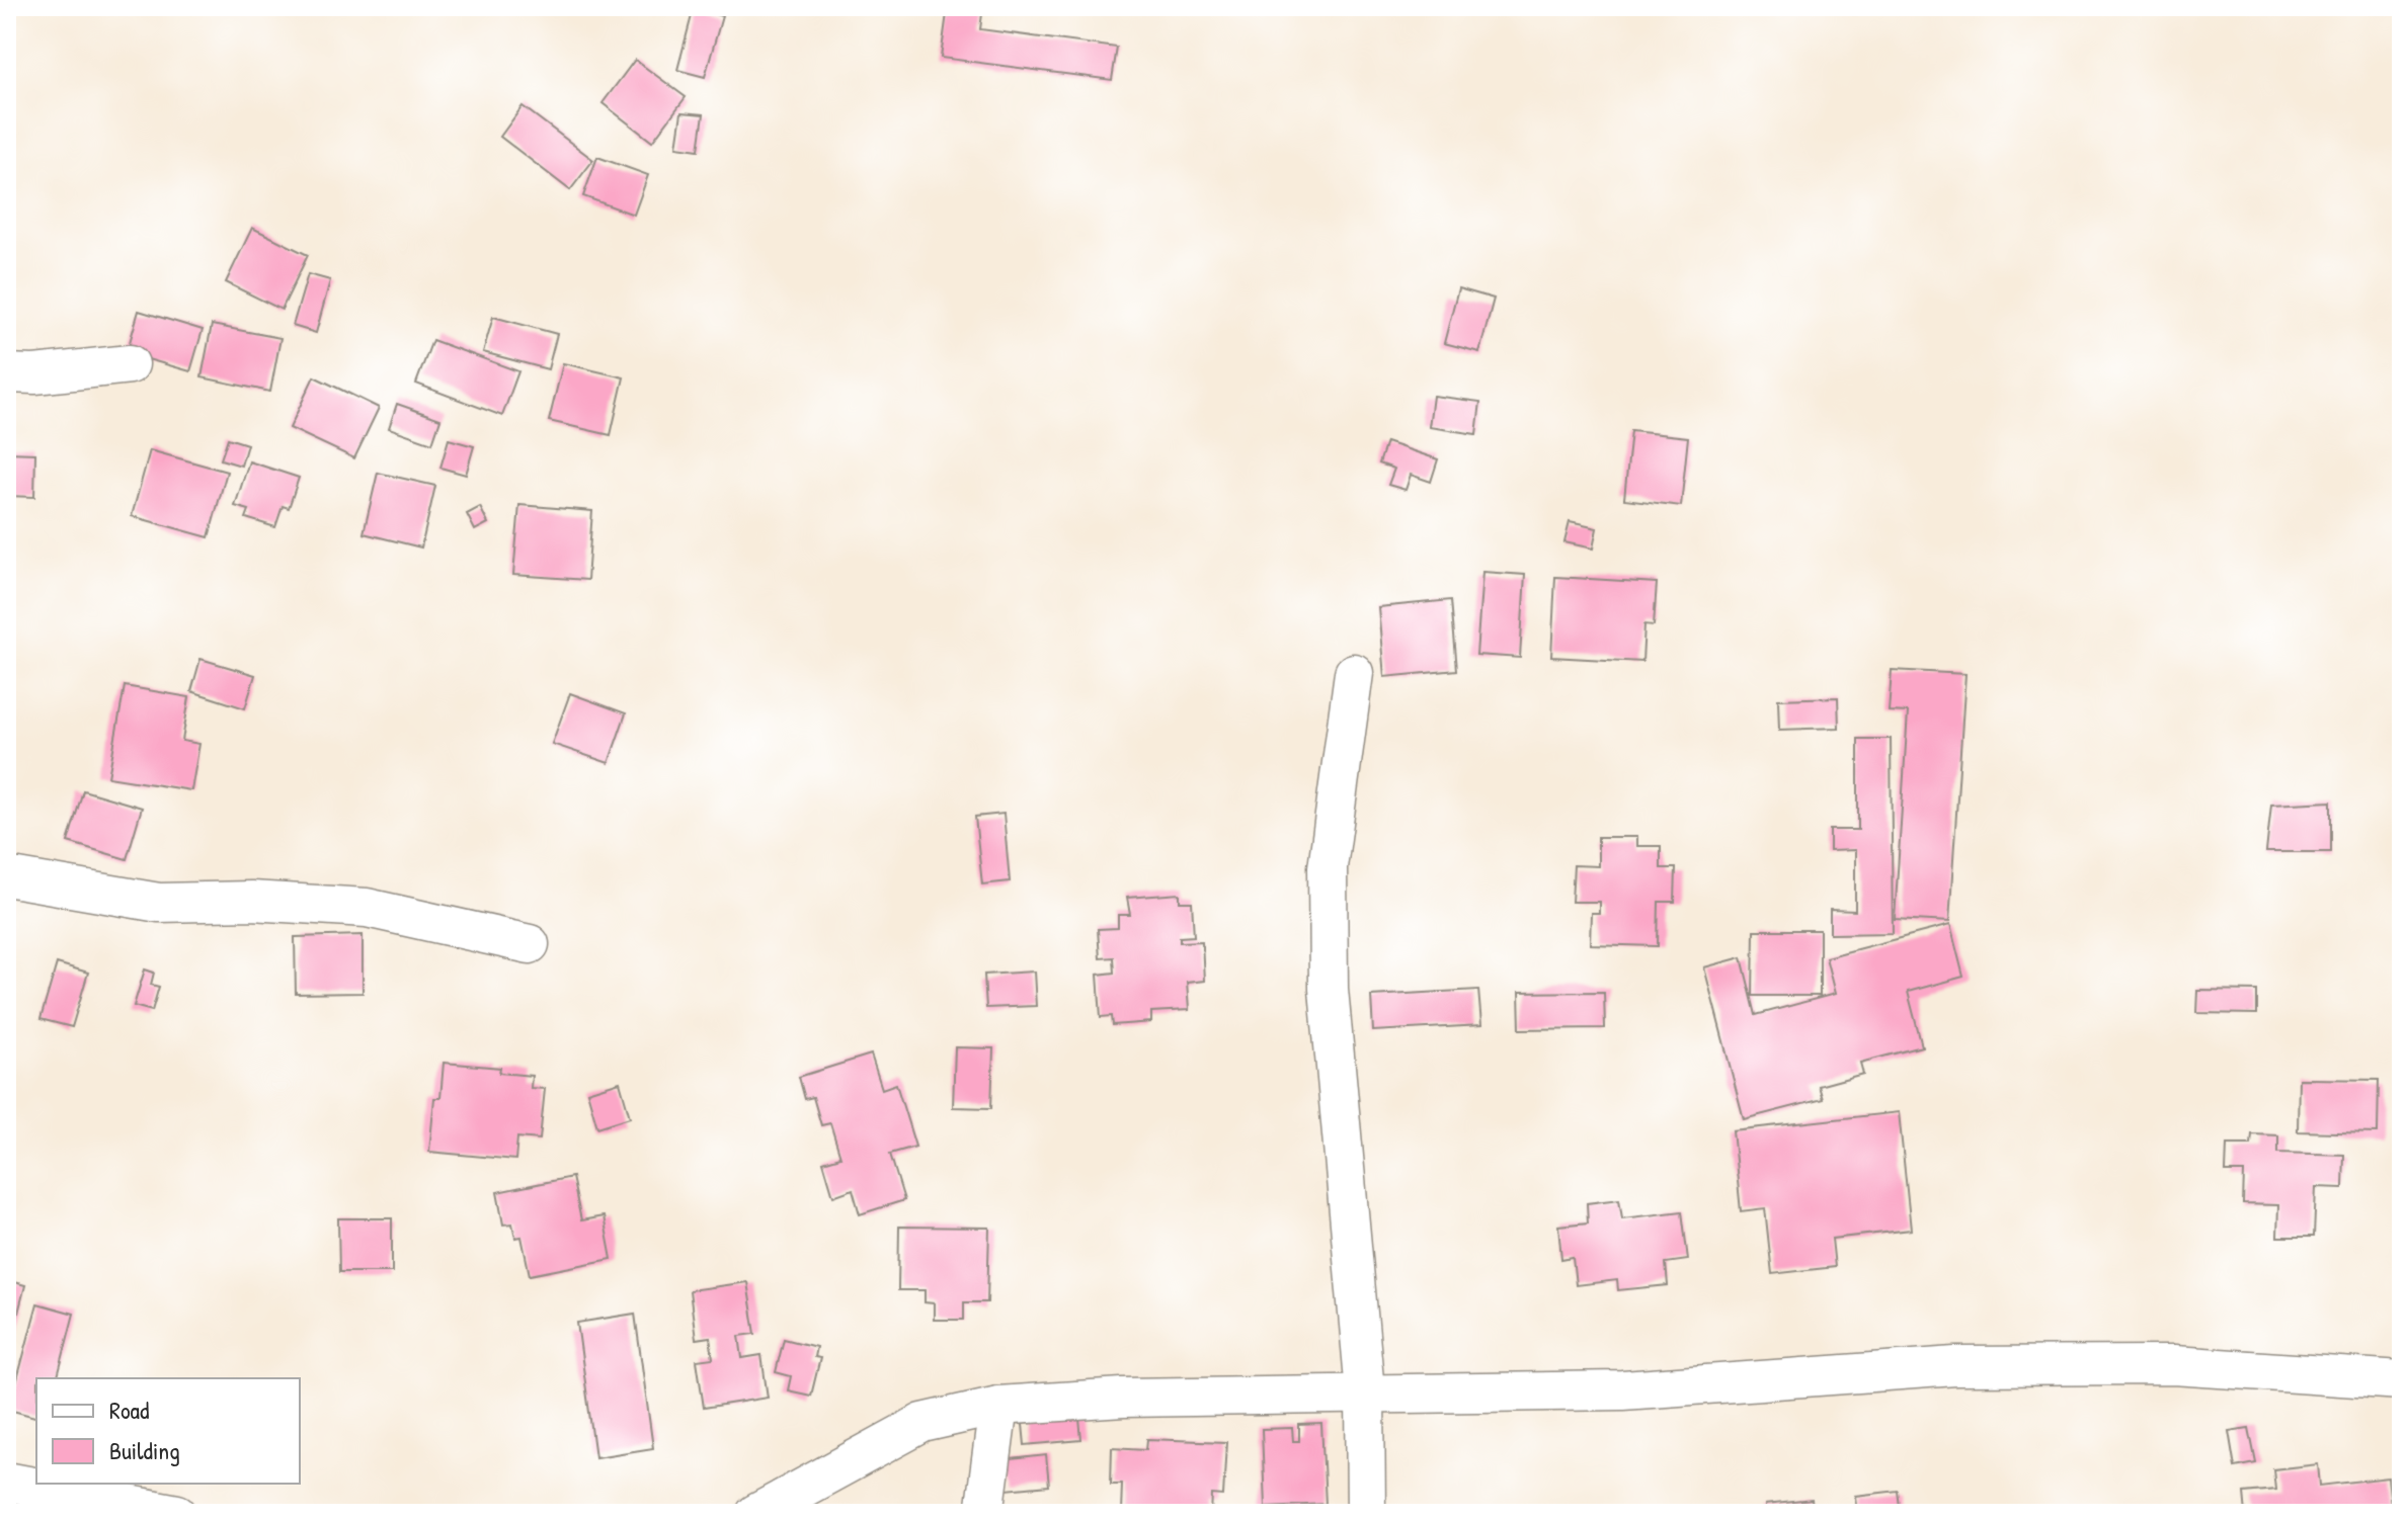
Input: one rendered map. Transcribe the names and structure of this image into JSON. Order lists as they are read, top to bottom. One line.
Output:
{"legend":["Road","Building"]}
